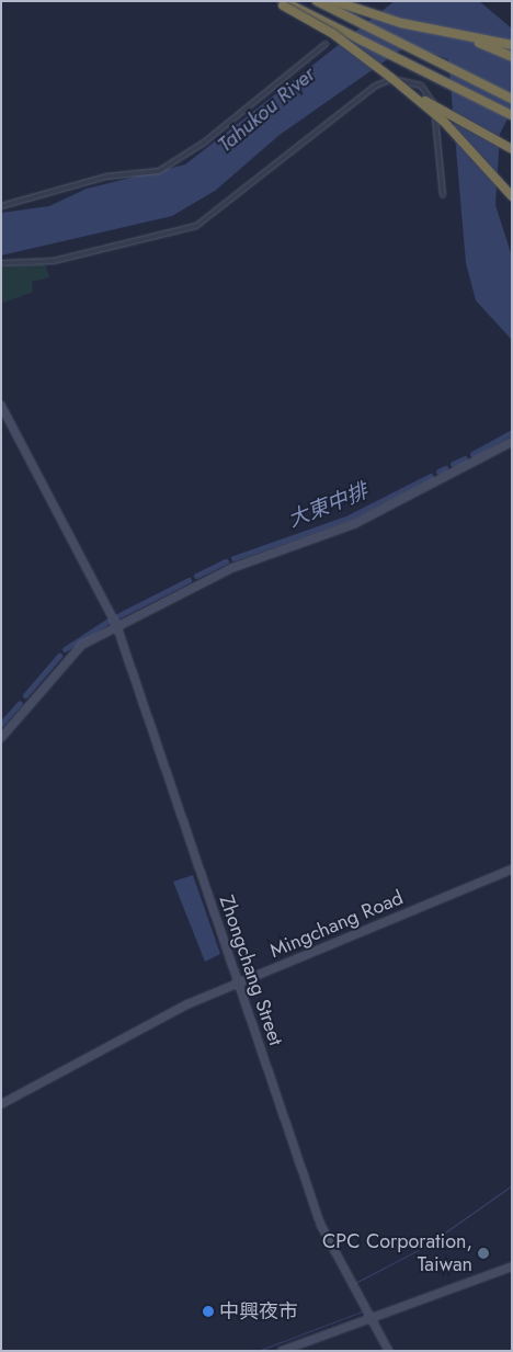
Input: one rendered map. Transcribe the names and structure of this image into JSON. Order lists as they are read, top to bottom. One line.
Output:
{"streets":{"street":["Mingchang Road","Zhongchang Street"]},"crossings":[["Mingchang Road","Zhongchang Street"]],"water":["Tahukou River","大東中排"],"places":["CPC Corporation, Taiwan","中興夜市"]}
